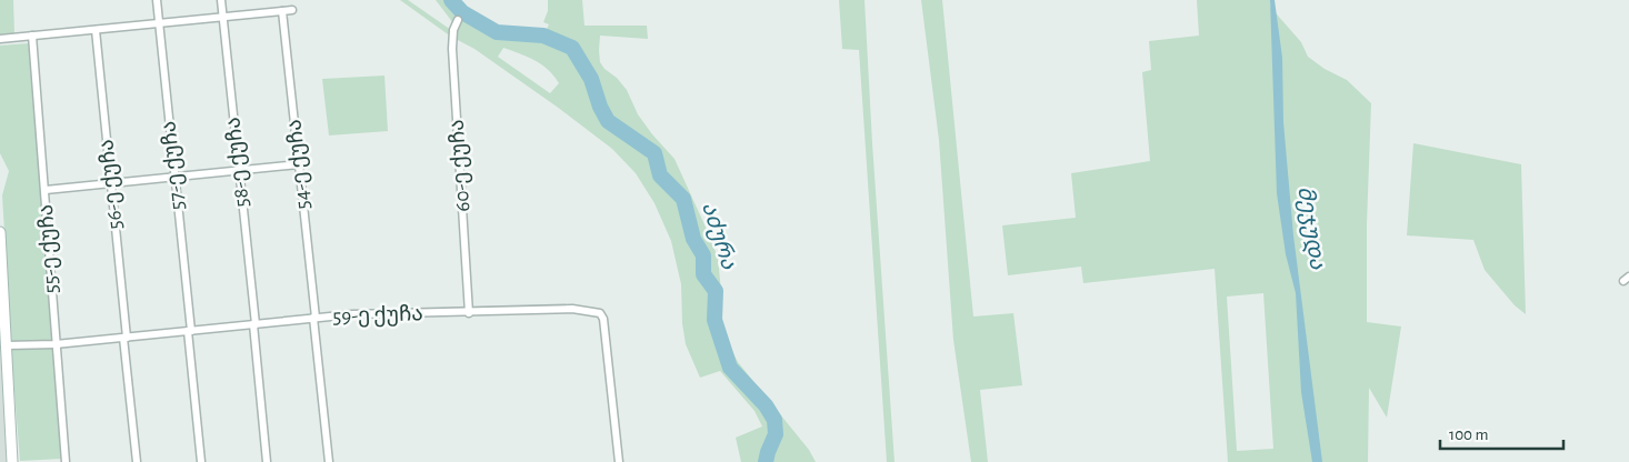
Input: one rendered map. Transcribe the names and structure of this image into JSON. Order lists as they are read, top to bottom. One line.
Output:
{"streets":{"street":["58-ე ქუჩა","54-ე ქუჩა","57-ე ქუჩა","60-ე ქუჩა","56-ე ქუჩა","55-ე ქუჩა","59-ე ქუჩა"]},"crossings":[["58-ე ქუჩა","59-ე ქუჩა"],["54-ე ქუჩა","59-ე ქუჩა"],["57-ე ქუჩა","59-ე ქუჩა"],["60-ე ქუჩა","59-ე ქუჩა"],["56-ე ქუჩა","59-ე ქუჩა"],["55-ე ქუჩა","59-ე ქუჩა"]],"water":["მეჯუდა","აძურა"],"scale_bar":"100 m"}
